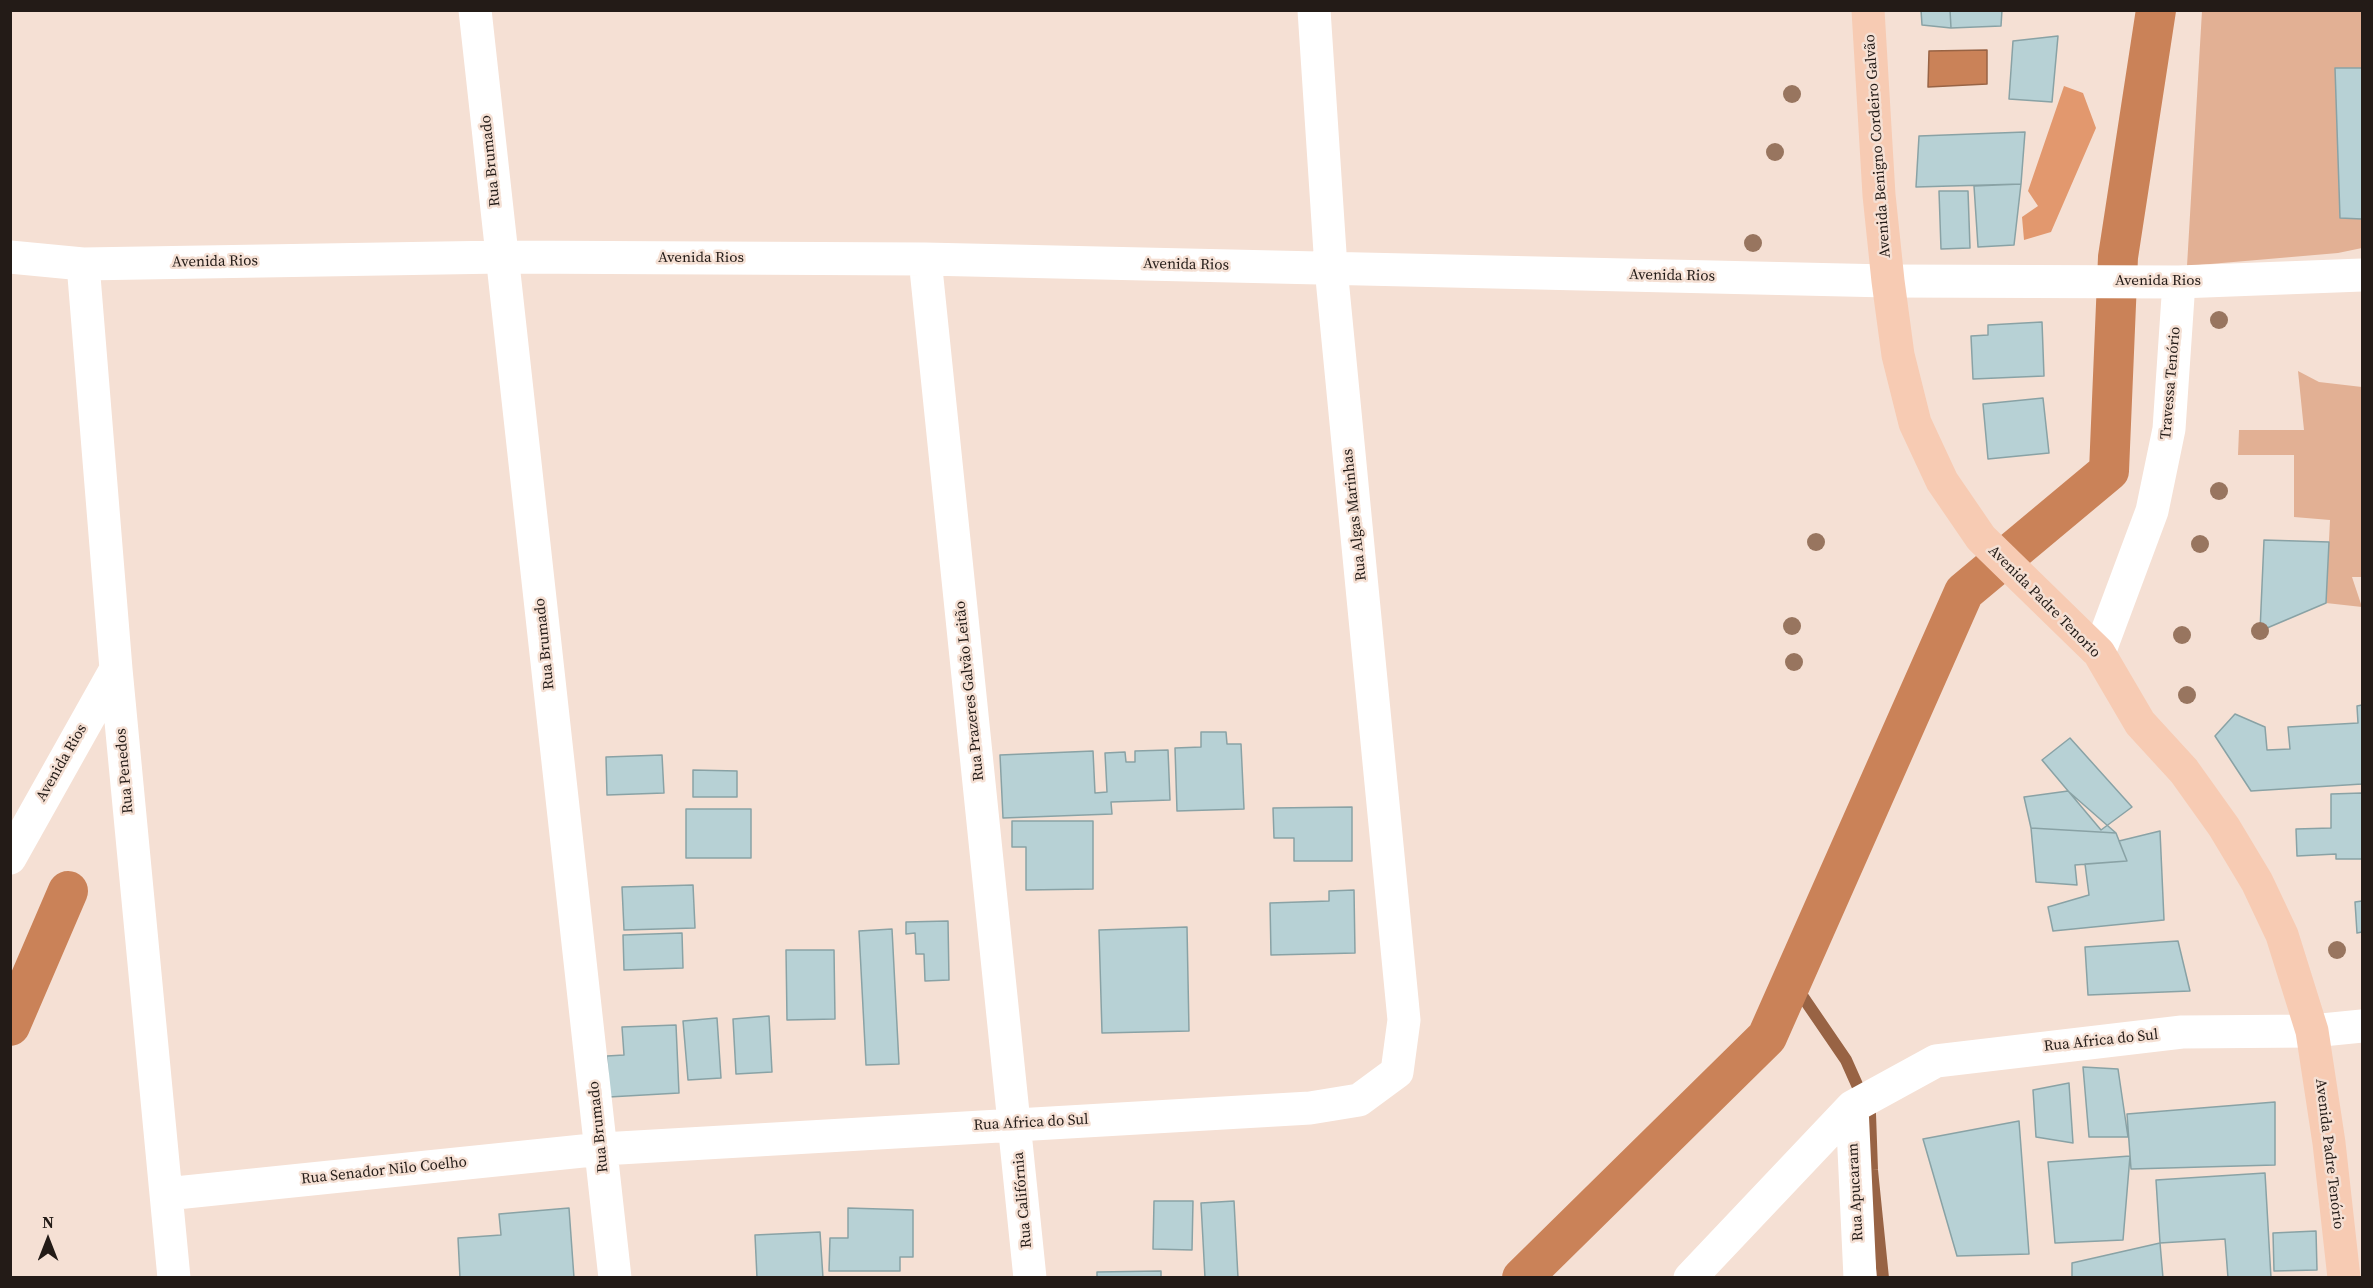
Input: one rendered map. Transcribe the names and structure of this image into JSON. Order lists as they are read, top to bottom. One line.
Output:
{"streets":{"main road":["Avenida Benigno Cordeiro Galvão","Avenida Padre Tenorio","Avenida Padre Tenório"],"street":["Rua Brumado","Avenida Rios","Travessa Tenório","Rua Algas Marinhas","Rua Prazeres Galvão Leitão","Rua Penedos","Rua Africa do Sul","Rua Senador Nilo Coelho","Rua Apucaram","Rua Califórnia"]},"crossings":[["Avenida Benigno Cordeiro Galvão","Avenida Rios"],["Avenida Benigno Cordeiro Galvão","Avenida Padre Tenorio"],["Rua Brumado","Avenida Rios"],["Rua Brumado","Rua Africa do Sul"],["Rua Brumado","Rua Senador Nilo Coelho"],["Avenida Rios","Travessa Tenório"],["Avenida Rios","Rua Algas Marinhas"],["Avenida Rios","Avenida Padre Tenorio"],["Avenida Rios","Rua Prazeres Galvão Leitão"],["Avenida Rios","Rua Penedos"],["Travessa Tenório","Avenida Padre Tenorio"],["Rua Algas Marinhas","Rua Africa do Sul"],["Avenida Padre Tenorio","Rua Africa do Sul"],["Avenida Padre Tenorio","Avenida Padre Tenório"],["Rua Prazeres Galvão Leitão","Rua Africa do Sul"],["Rua Prazeres Galvão Leitão","Rua Califórnia"],["Rua Penedos","Rua Senador Nilo Coelho"],["Rua Africa do Sul","Avenida Padre Tenório"],["Rua Africa do Sul","Rua Senador Nilo Coelho"],["Rua Africa do Sul","Rua Apucaram"],["Rua Africa do Sul","Rua Califórnia"]],"north":"top"}
